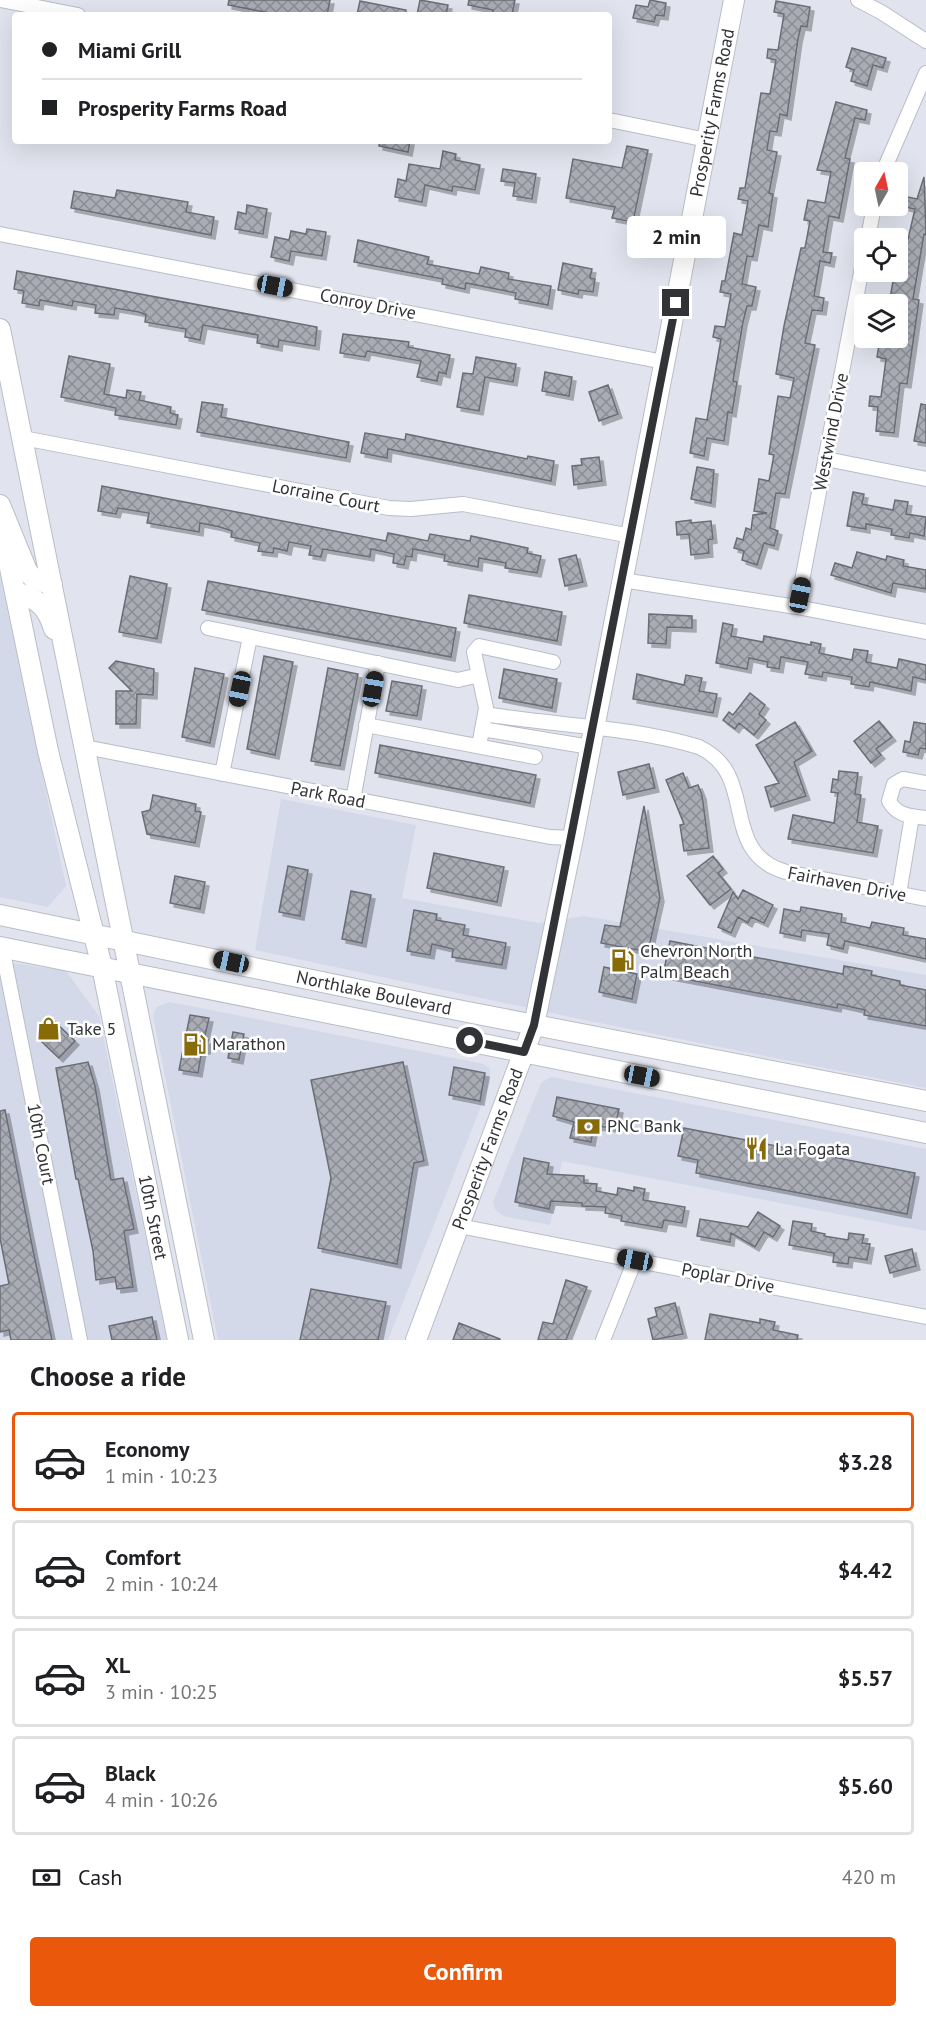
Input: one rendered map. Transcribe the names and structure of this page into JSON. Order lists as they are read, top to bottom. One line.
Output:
{"streets":{"main road":["Prosperity Farms Road","Northlake Boulevard","10th Street"],"street":["Conroy Drive","Westwind Drive","Lorraine Court","Park Road","Fairhaven Drive","10th Court","Poplar Drive"]},"crossings":[["Prosperity Farms Road","Conroy Drive"],["Prosperity Farms Road","Lorraine Court"],["Prosperity Farms Road","Park Road"],["Prosperity Farms Road","Fairhaven Drive"],["Prosperity Farms Road","Northlake Boulevard"],["Prosperity Farms Road","Poplar Drive"],["Park Road","10th Street"],["Northlake Boulevard","10th Court"],["Northlake Boulevard","10th Street"]],"places":{"fuel station":["Chevron North Palm Beach","Marathon"],"shop":["Take 5"],"bank":["PNC Bank"],"restaurant":["La Fogata"]},"north":"top","page":{"banner":["Miami Grill","Prosperity Farms Road"],"bubble":"2 min","heading":"Choose a ride","list":[{"name":"Economy","note":"1 min · 10:23","value":"$3.28"},{"name":"Comfort","note":"2 min · 10:24","value":"$4.42"},{"name":"XL","note":"3 min · 10:25","value":"$5.57"},{"name":"Black","note":"4 min · 10:26","value":"$5.60"}],"pay":["Cash","420 m"],"buttons":"Confirm"}}
